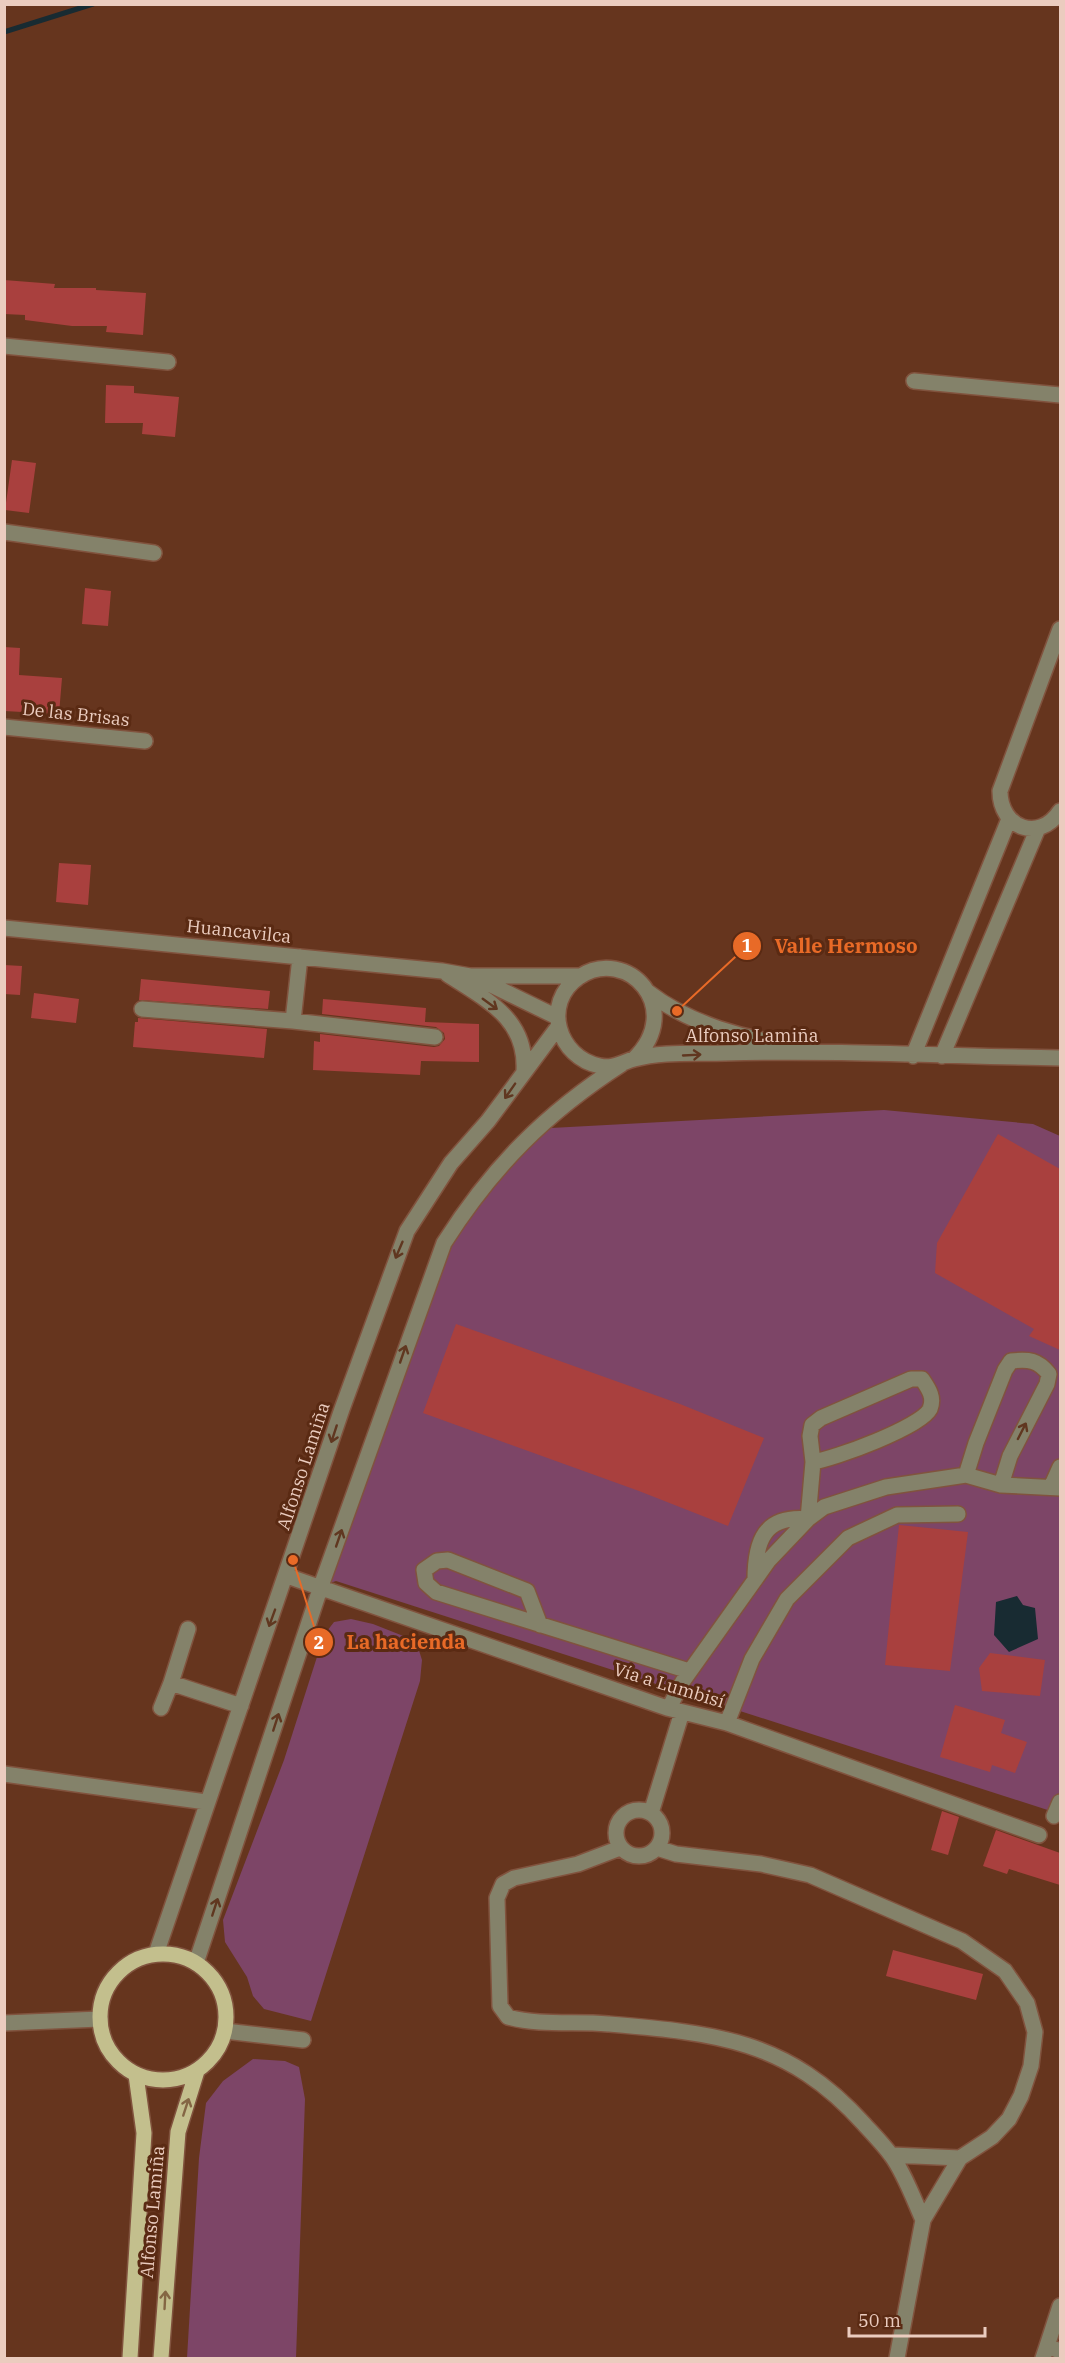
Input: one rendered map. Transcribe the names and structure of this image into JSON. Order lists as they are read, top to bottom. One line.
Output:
{"streets":{"main road":["Alfonso Lamiña"],"street":["De las Brisas","Huancavilca","Vía a Lumbisí"]},"crossings":[["Huancavilca","Alfonso Lamiña"],["Alfonso Lamiña","Vía a Lumbisí"]],"places":["Valle Hermoso","La hacienda"],"scale_bar":"50 m"}
